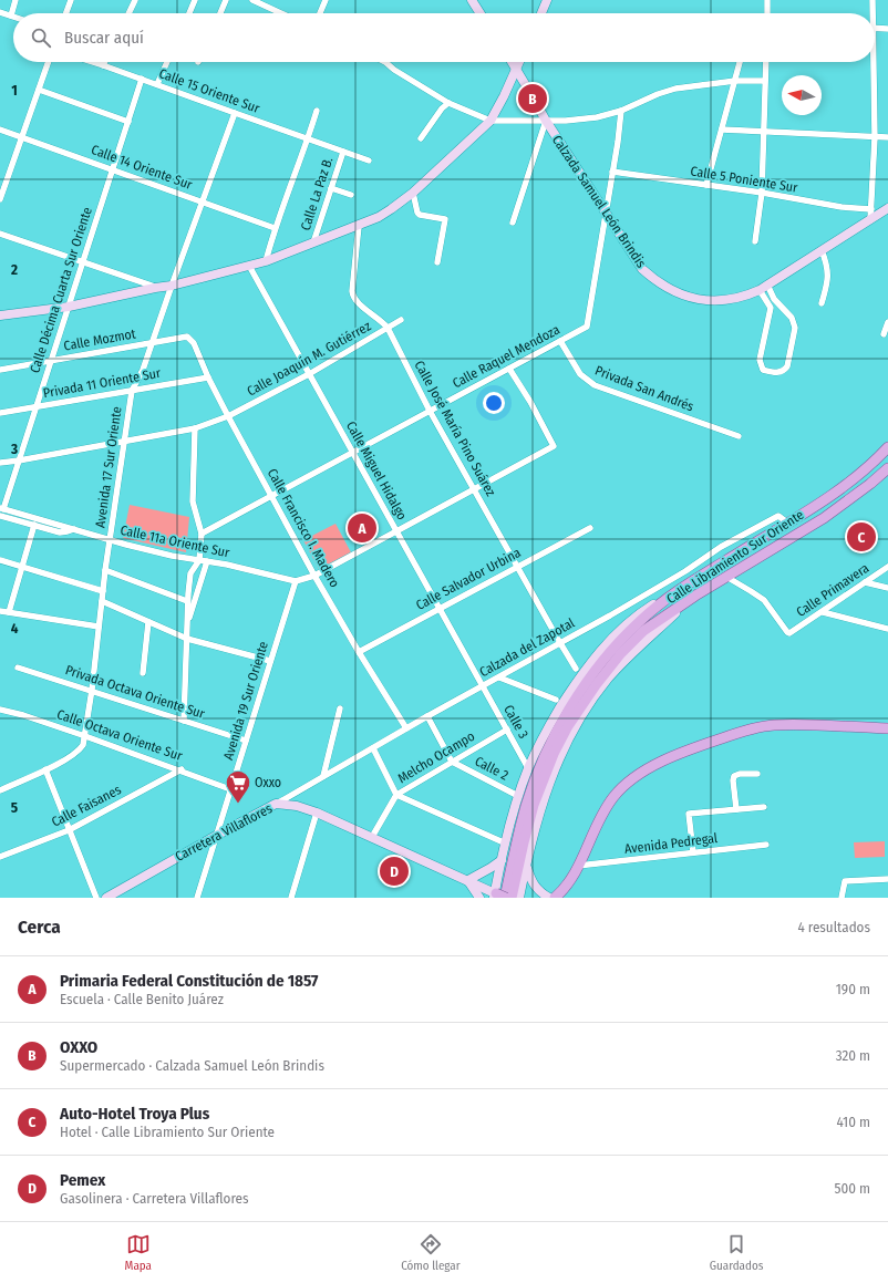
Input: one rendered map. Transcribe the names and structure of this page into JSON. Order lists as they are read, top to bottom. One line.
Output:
{"streets":{"main road":["Calle Libramiento Sur Oriente"],"street":["Calle 15 Oriente Sur","Calle 14 Oriente Sur","Calle 5 Poniente Sur","Calle La Paz B.","Calzada Samuel León Brindis","Calle Décima Cuarta Sur Oriente","Calle Mozmot","Calle Raquel Mendoza","Calle Joaquín M. Gutiérrez","Privada 11 Oriente Sur","Privada San Andrés","Calle José María Pino Suárez","Avenida 17 Sur Oriente","Calle Miguel Hidalgo","Calle Francisco I. Madero","Calle 11a Oriente Sur","Calle Salvador Urbina","Calle Primavera","Calzada del Zapotal","Privada Octava Oriente Sur","Avenida 19 Sur Oriente","Calle 3","Calle Octava Oriente Sur","Melcho Ocampo","Calle 2","Calle Faisanes","Carretera Villaflores","Avenida Pedregal"]},"crossings":[["Calle 15 Oriente Sur","Calle La Paz B."],["Calle 15 Oriente Sur","Calle Décima Cuarta Sur Oriente"],["Calle 15 Oriente Sur","Avenida 17 Sur Oriente"],["Calle 14 Oriente Sur","Calle Décima Cuarta Sur Oriente"],["Calle 14 Oriente Sur","Avenida 17 Sur Oriente"],["Calzada Samuel León Brindis","Calle Raquel Mendoza"],["Calle Décima Cuarta Sur Oriente","Calle Mozmot"],["Calle Décima Cuarta Sur Oriente","Calle Joaquín M. Gutiérrez"],["Calle Décima Cuarta Sur Oriente","Privada 11 Oriente Sur"],["Calle Décima Cuarta Sur Oriente","Calle 11a Oriente Sur"],["Calle Mozmot","Avenida 17 Sur Oriente"],["Calle Mozmot","Calle Francisco I. Madero"],["Calle Raquel Mendoza","Privada San Andrés"],["Calle Raquel Mendoza","Calle José María Pino Suárez"],["Calle Raquel Mendoza","Calle Miguel Hidalgo"],["Calle Raquel Mendoza","Calle Francisco I. Madero"],["Calle Joaquín M. Gutiérrez","Calle José María Pino Suárez"],["Calle Joaquín M. Gutiérrez","Avenida 17 Sur Oriente"],["Calle Joaquín M. Gutiérrez","Calle Miguel Hidalgo"],["Calle Joaquín M. Gutiérrez","Calle Francisco I. Madero"],["Privada 11 Oriente Sur","Avenida 17 Sur Oriente"],["Privada 11 Oriente Sur","Calle Francisco I. Madero"],["Calle José María Pino Suárez","Calle Salvador Urbina"],["Calle José María Pino Suárez","Calzada del Zapotal"],["Avenida 17 Sur Oriente","Calle 11a Oriente Sur"],["Avenida 17 Sur Oriente","Privada Octava Oriente Sur"],["Avenida 17 Sur Oriente","Calle Octava Oriente Sur"],["Calle Miguel Hidalgo","Calle Salvador Urbina"],["Calle Miguel Hidalgo","Calzada del Zapotal"],["Calle Miguel Hidalgo","Calle 3"],["Calle Francisco I. Madero","Calle Salvador Urbina"],["Calle Francisco I. Madero","Calzada del Zapotal"],["Calle 11a Oriente Sur","Avenida 19 Sur Oriente"],["Calle Libramiento Sur Oriente","Calle Primavera"],["Calle Libramiento Sur Oriente","Calzada del Zapotal"],["Calle Libramiento Sur Oriente","Carretera Villaflores"],["Calzada del Zapotal","Calle 3"],["Calzada del Zapotal","Carretera Villaflores"],["Privada Octava Oriente Sur","Avenida 19 Sur Oriente"],["Avenida 19 Sur Oriente","Calle Octava Oriente Sur"],["Avenida 19 Sur Oriente","Carretera Villaflores"],["Calle 3","Melcho Ocampo"],["Calle Octava Oriente Sur","Calle Faisanes"],["Melcho Ocampo","Calle 2"],["Melcho Ocampo","Carretera Villaflores"]],"places":{"supermarket":["Oxxo"]},"north":"left","page":{"search":"Buscar aquí","pins":["B","A","C","D"],"heading":["Cerca","4 resultados"],"list":[{"mark":"A","name":"Primaria Federal Constitución de 1857","note":"Escuela · Calle Benito Juárez","value":"190 m"},{"mark":"B","name":"OXXO","note":"Supermercado · Calzada Samuel León Brindis","value":"320 m"},{"mark":"C","name":"Auto-Hotel Troya Plus","note":"Hotel · Calle Libramiento Sur Oriente","value":"410 m"},{"mark":"D","name":"Pemex","note":"Gasolinera · Carretera Villaflores","value":"500 m"}],"nav":["Mapa","Cómo llegar","Guardados"]},"grid":{"rows":["1","2","3","4","5"]}}
